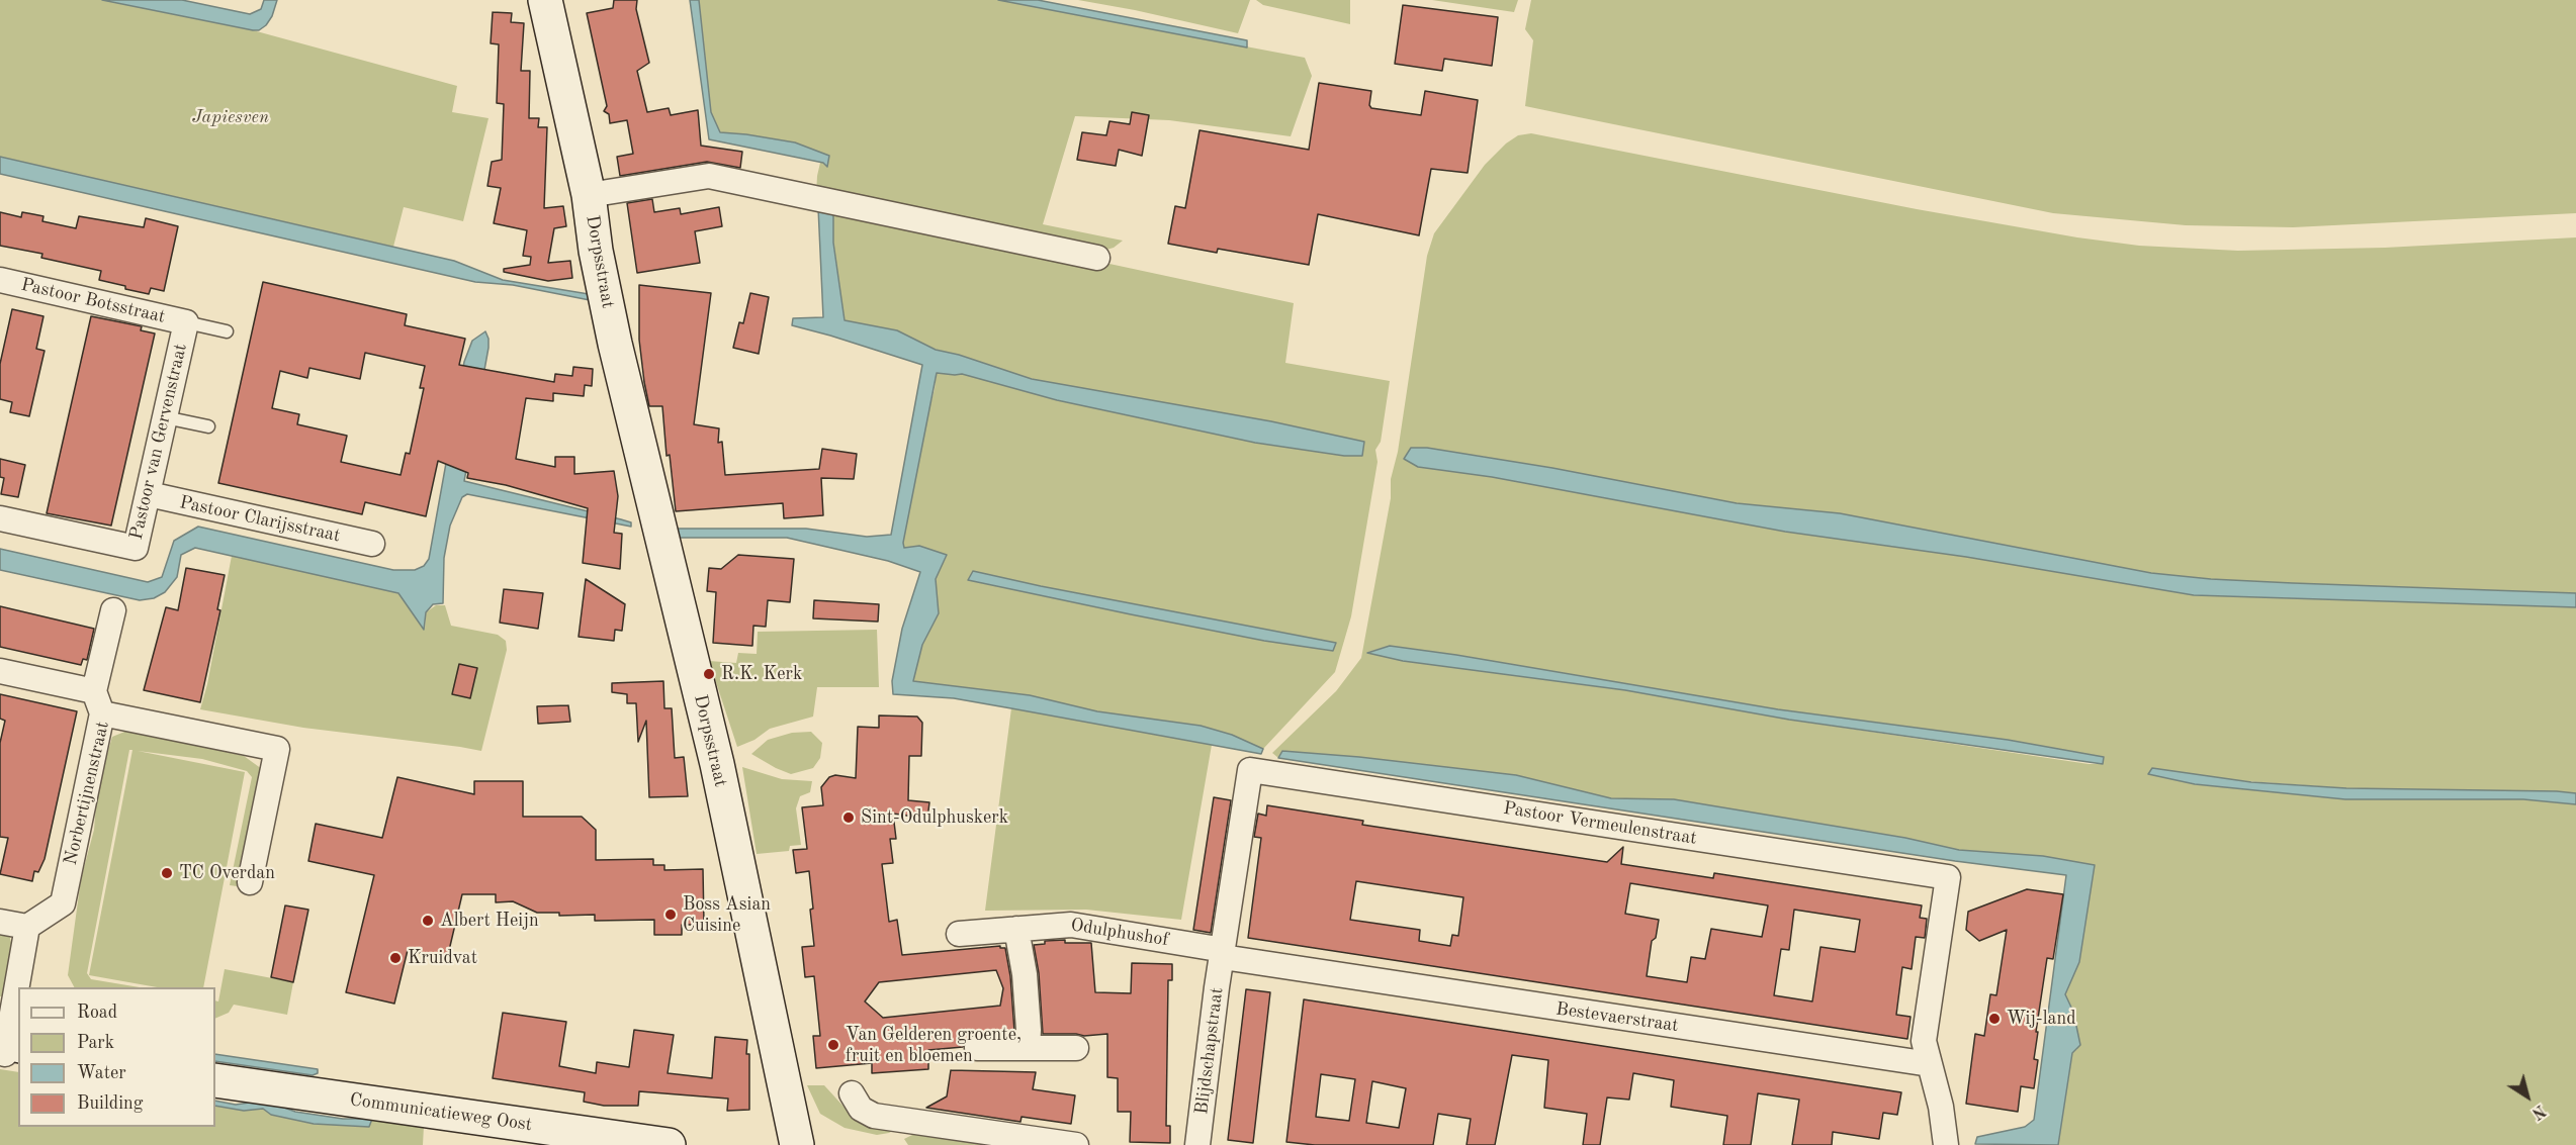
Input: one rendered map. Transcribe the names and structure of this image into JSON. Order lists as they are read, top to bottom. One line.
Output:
{"streets":{"street":["Dorpsstraat","Pastoor Botsstraat","Pastoor van Gervenstraat","Pastoor Clarijsstraat","Norbertijnenstraat","Pastoor Vermeulenstraat","Odulphushof","Bestevaerstraat","Blijdschapstraat","Communicatieweg Oost"]},"crossings":[["Pastoor Botsstraat","Pastoor van Gervenstraat"],["Pastoor van Gervenstraat","Pastoor Clarijsstraat"],["Pastoor Vermeulenstraat","Odulphushof"],["Pastoor Vermeulenstraat","Bestevaerstraat"],["Pastoor Vermeulenstraat","Blijdschapstraat"],["Odulphushof","Bestevaerstraat"],["Odulphushof","Blijdschapstraat"],["Bestevaerstraat","Blijdschapstraat"]],"parks":["Japiesven"],"places":["R.K. Kerk","Sint-Odulphuskerk","TC Overdan","Boss Asian Cuisine","Albert Heijn","Kruidvat","Wij-land","Van Gelderen groente, fruit en bloemen"],"legend":["Road","Park","Water","Building"],"north":"bottom right"}
